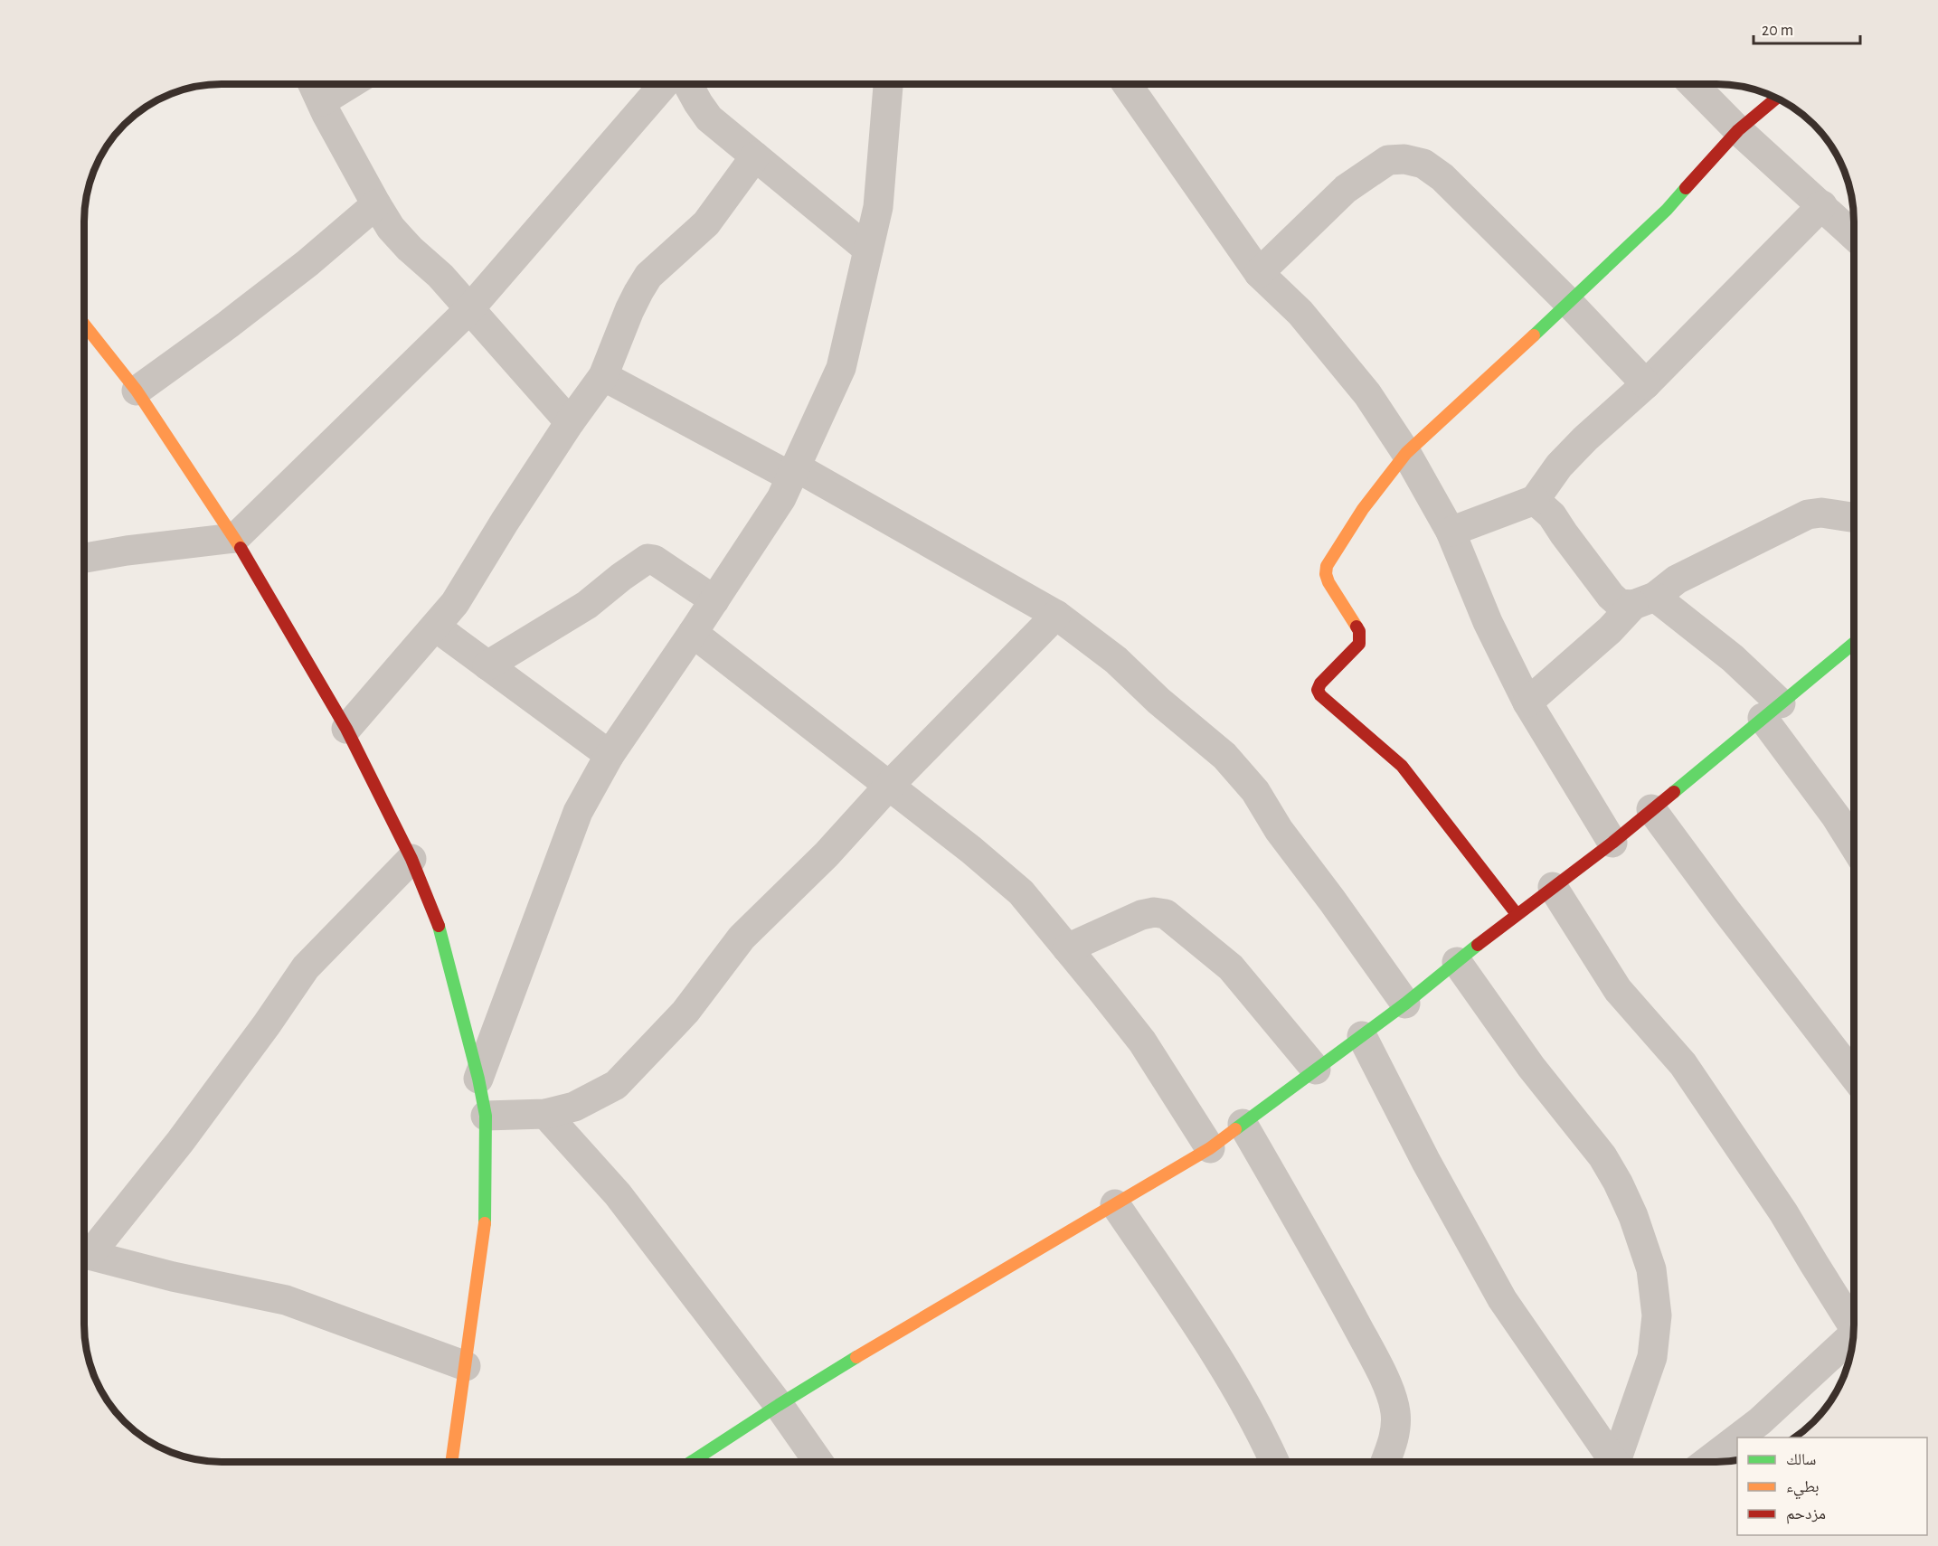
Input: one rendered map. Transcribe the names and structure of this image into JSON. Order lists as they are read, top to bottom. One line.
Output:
{"legend":["سالك","بطيء","مزدحم"],"scale_bar":"20 m"}
